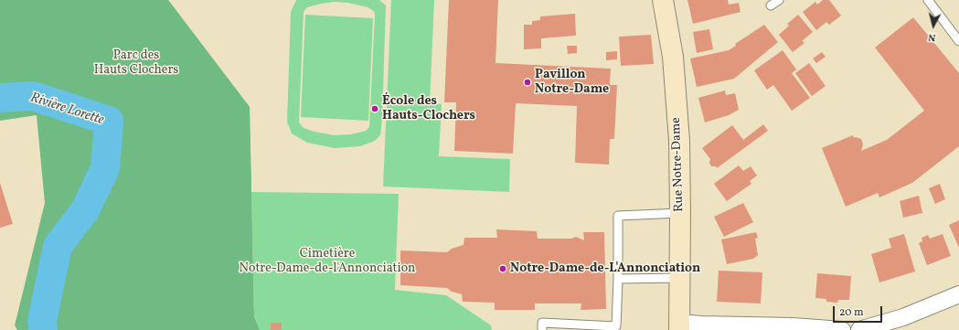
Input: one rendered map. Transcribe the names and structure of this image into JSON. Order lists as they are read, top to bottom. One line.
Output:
{"streets":{"street":["Rue Notre-Dame"]},"water":["Rivière Lorette"],"parks":["Parc des Hauts Clochers","Cimetière Notre-Dame-de-l'Annonciation"],"places":["Pavillon Notre-Dame","École des Hauts-Clochers","Notre-Dame-de-L'Annonciation"],"scale_bar":"20 m","north":"bottom"}
